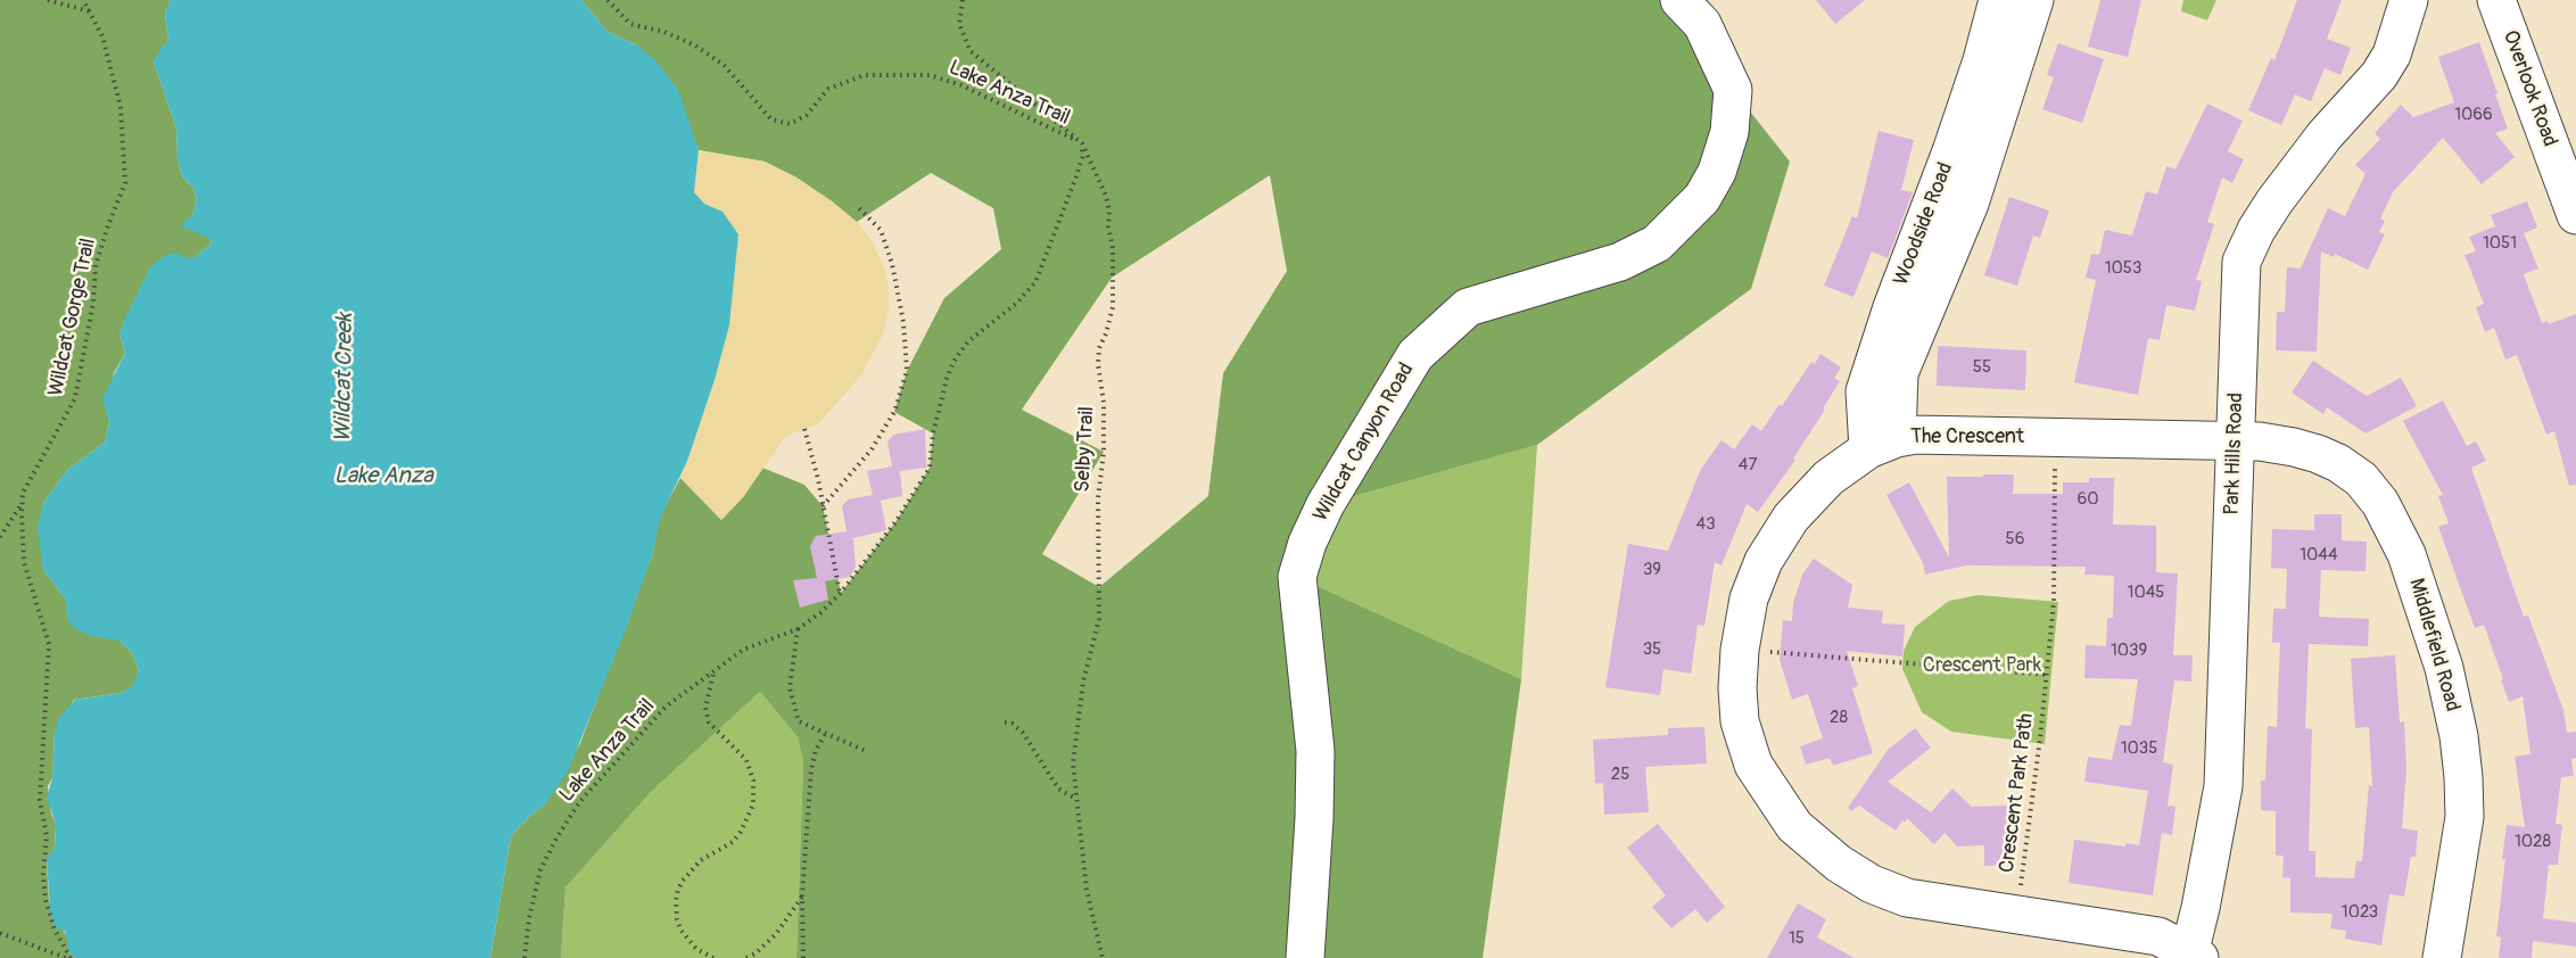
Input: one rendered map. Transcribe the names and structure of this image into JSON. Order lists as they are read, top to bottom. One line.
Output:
{"streets":{"street":["Overlook Road","Woodside Road","The Crescent","Wildcat Canyon Road","Park Hills Road","Middlefield Road"],"path":["Lake Anza Trail","Wildcat Gorge Trail","Selby Trail","Crescent Park Path"]},"crossings":[["Lake Anza Trail","Selby Trail"],["Woodside Road","The Crescent"],["The Crescent","Park Hills Road"],["The Crescent","Middlefield Road"],["The Crescent","Crescent Park Path"],["Park Hills Road","Middlefield Road"]],"water":["Wildcat Creek","Lake Anza"],"parks":["Crescent Park"],"house_numbers":["1066","1051","1053","55","47","60","43","56","1044","39","1045","35","1039","28","1035","25","1028","1023","15"]}
